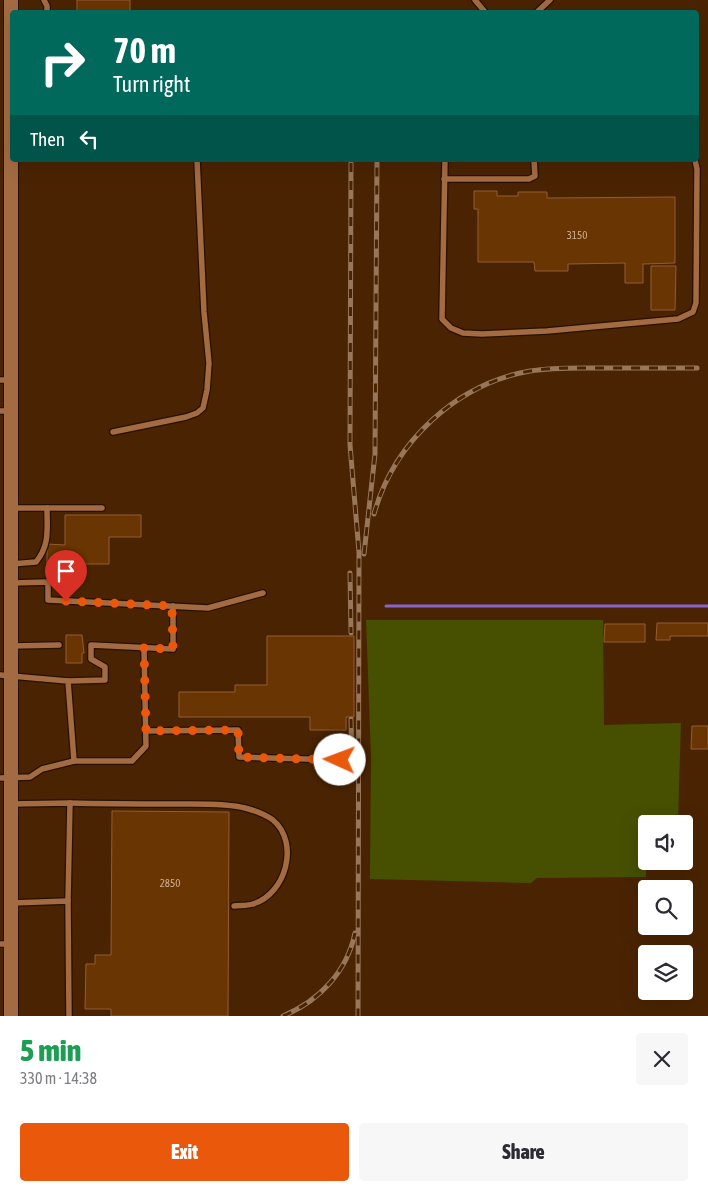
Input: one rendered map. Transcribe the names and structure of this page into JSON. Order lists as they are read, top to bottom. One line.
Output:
{"house_numbers":["3150","2850"],"page":{"turn":["70 m","Turn right"],"then":"Then","heading":["5 min","330 m · 14:38"],"buttons":["Exit","Share"]}}
